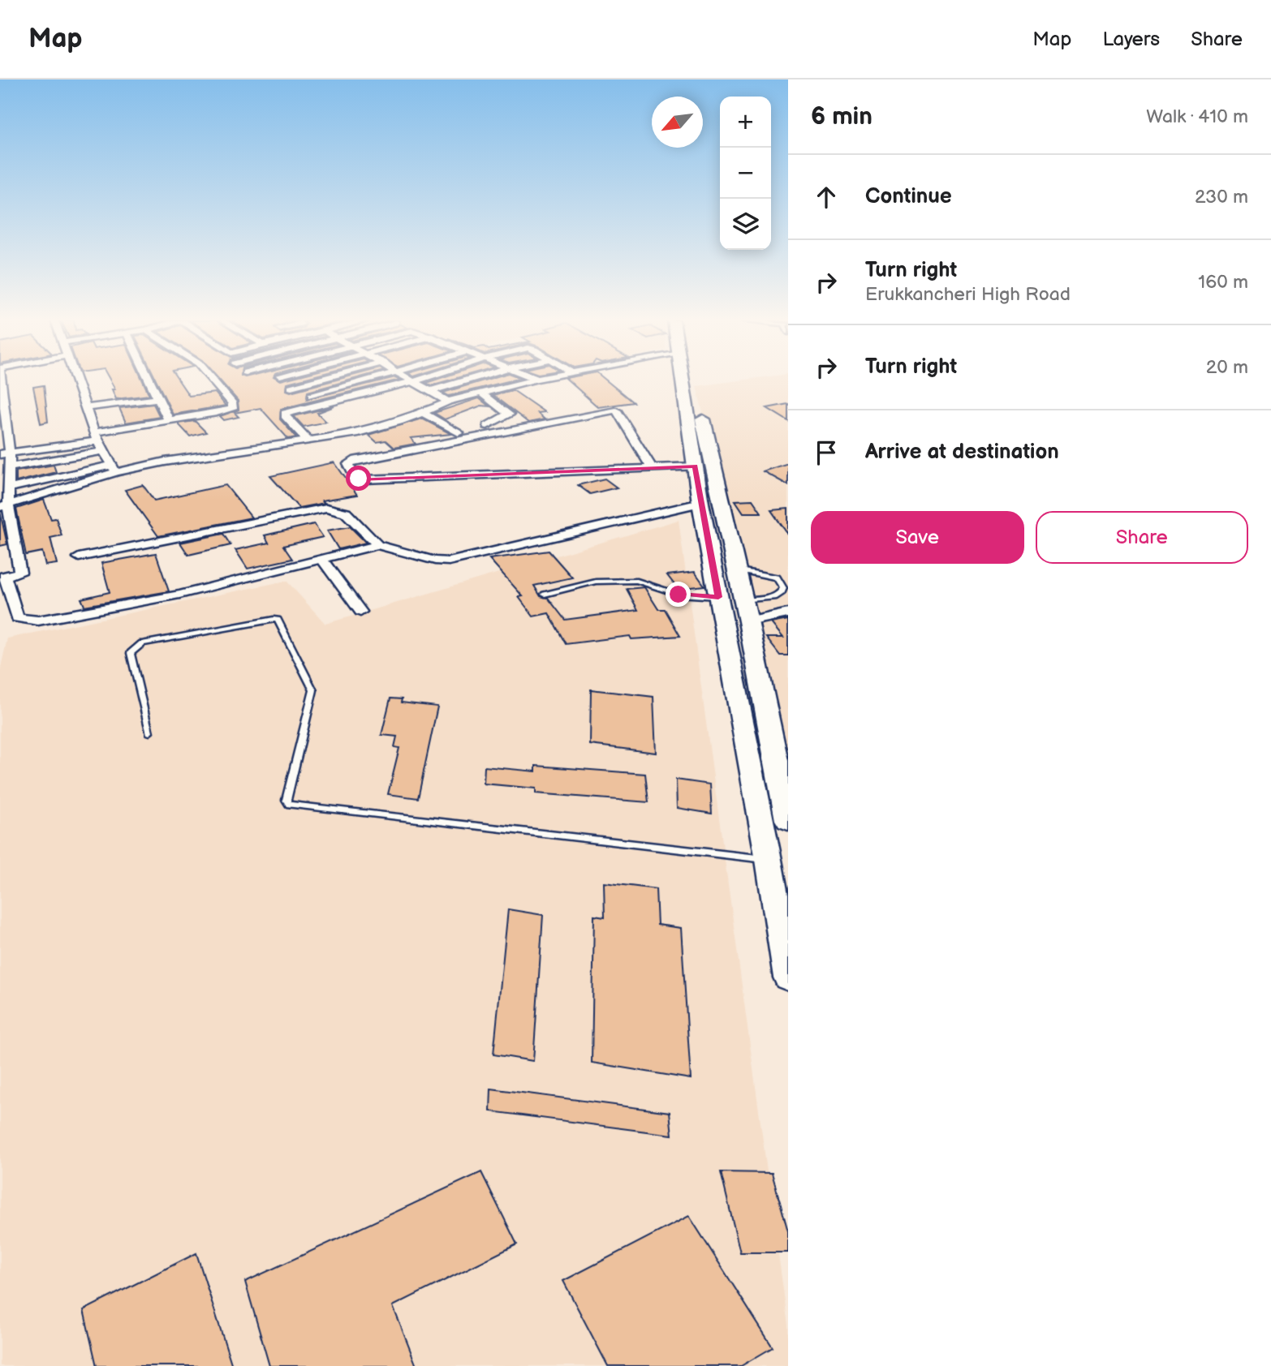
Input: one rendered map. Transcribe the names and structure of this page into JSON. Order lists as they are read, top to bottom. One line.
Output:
{"north":"bottom left","page":{"header":"Map","nav":["Map","Layers","Share"],"heading":["6 min","Walk · 410 m"],"map_buttons":["+","−"],"list":[["Continue","230 m"],["Turn right","Erukkancheri High Road","160 m"],["Turn right","20 m"],"Arrive at destination"],"buttons":["Save","Share"]}}
